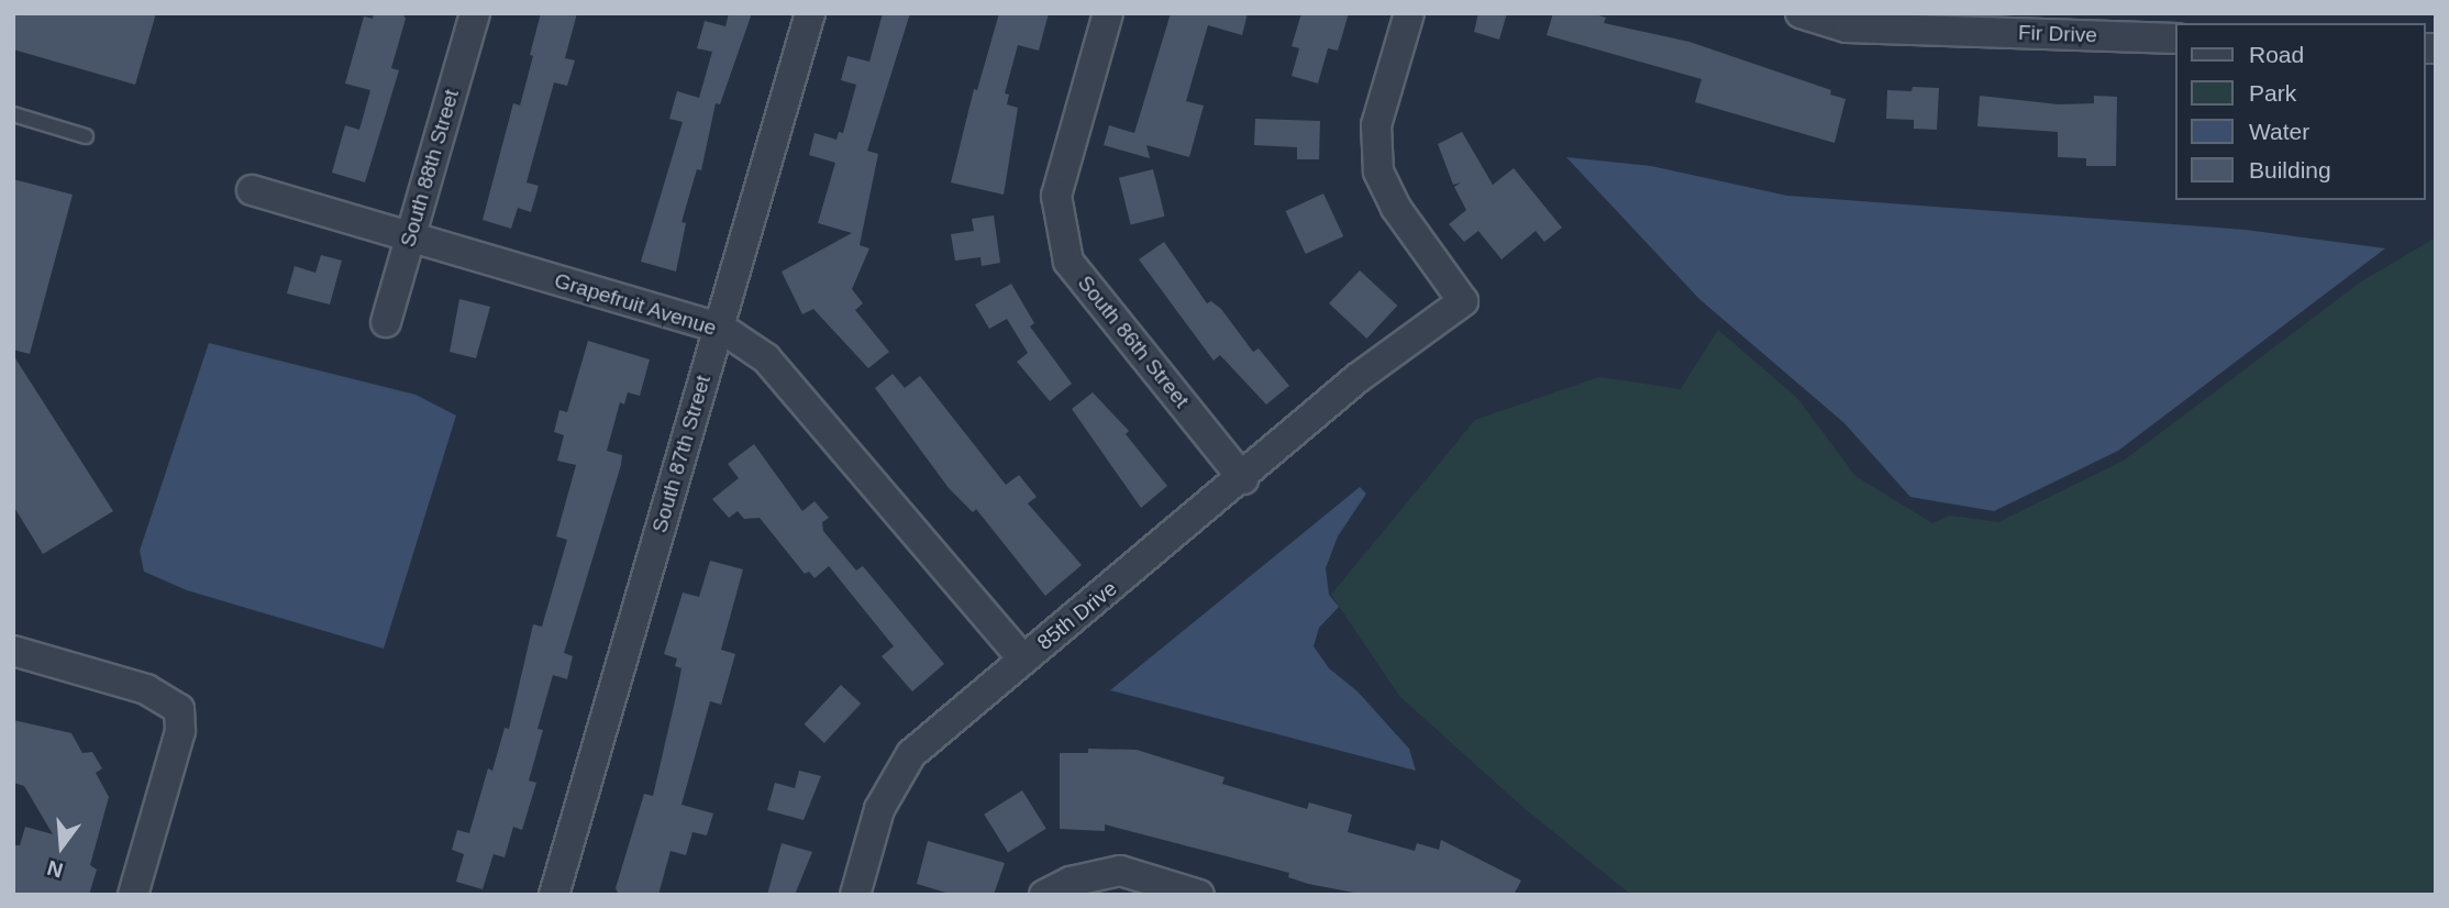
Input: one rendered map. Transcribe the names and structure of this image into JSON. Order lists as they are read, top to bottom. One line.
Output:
{"streets":{"street":["Fir Drive","South 88th Street","Grapefruit Avenue","South 86th Street","South 87th Street","85th Drive"]},"crossings":[["South 88th Street","Grapefruit Avenue"],["Grapefruit Avenue","South 87th Street"],["Grapefruit Avenue","85th Drive"],["South 86th Street","85th Drive"]],"legend":["Road","Park","Water","Building"],"north":"bottom"}
